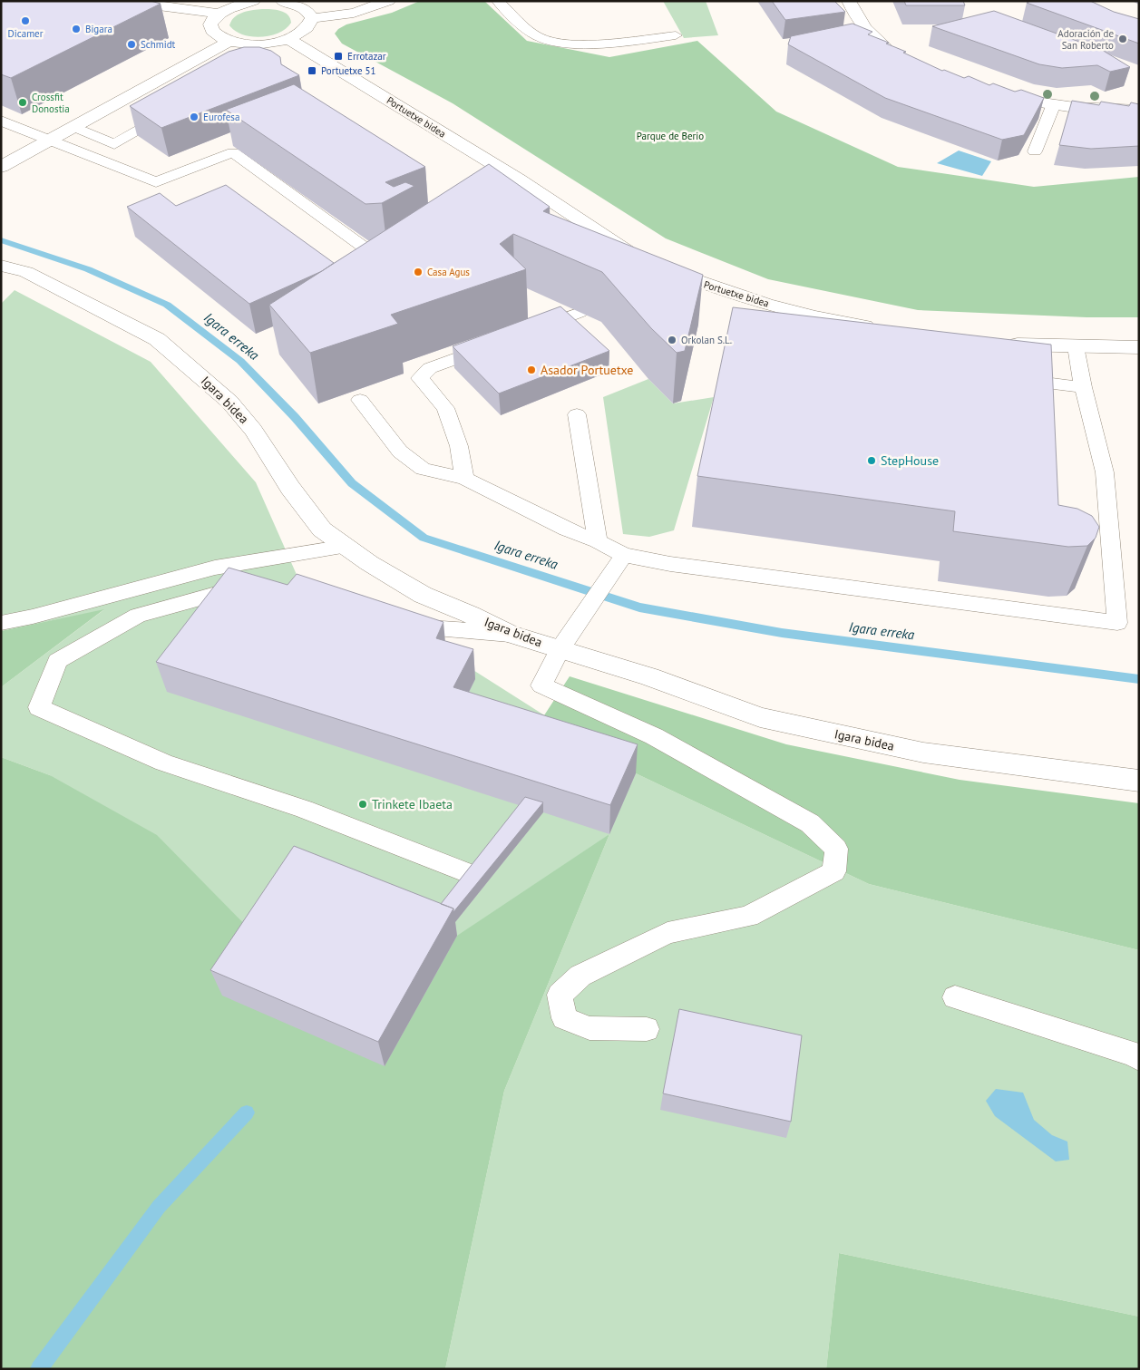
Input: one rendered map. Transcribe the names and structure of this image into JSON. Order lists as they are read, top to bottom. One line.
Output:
{"streets":{"street":["Portuetxe bidea","Igara bidea"]},"water":["Igara erreka"],"parks":["Parque de Berio"],"places":{"other":["Dicamer","Bigara","Adoración de San Roberto","Schmidt","Crossfit Donostia","Eurofesa","Casa Agus","Orkolan S.L.","Asador Portuetxe","StepHouse","Trinkete Ibaeta"],"transit":["Errotazar","Portuetxe 51"]}}
